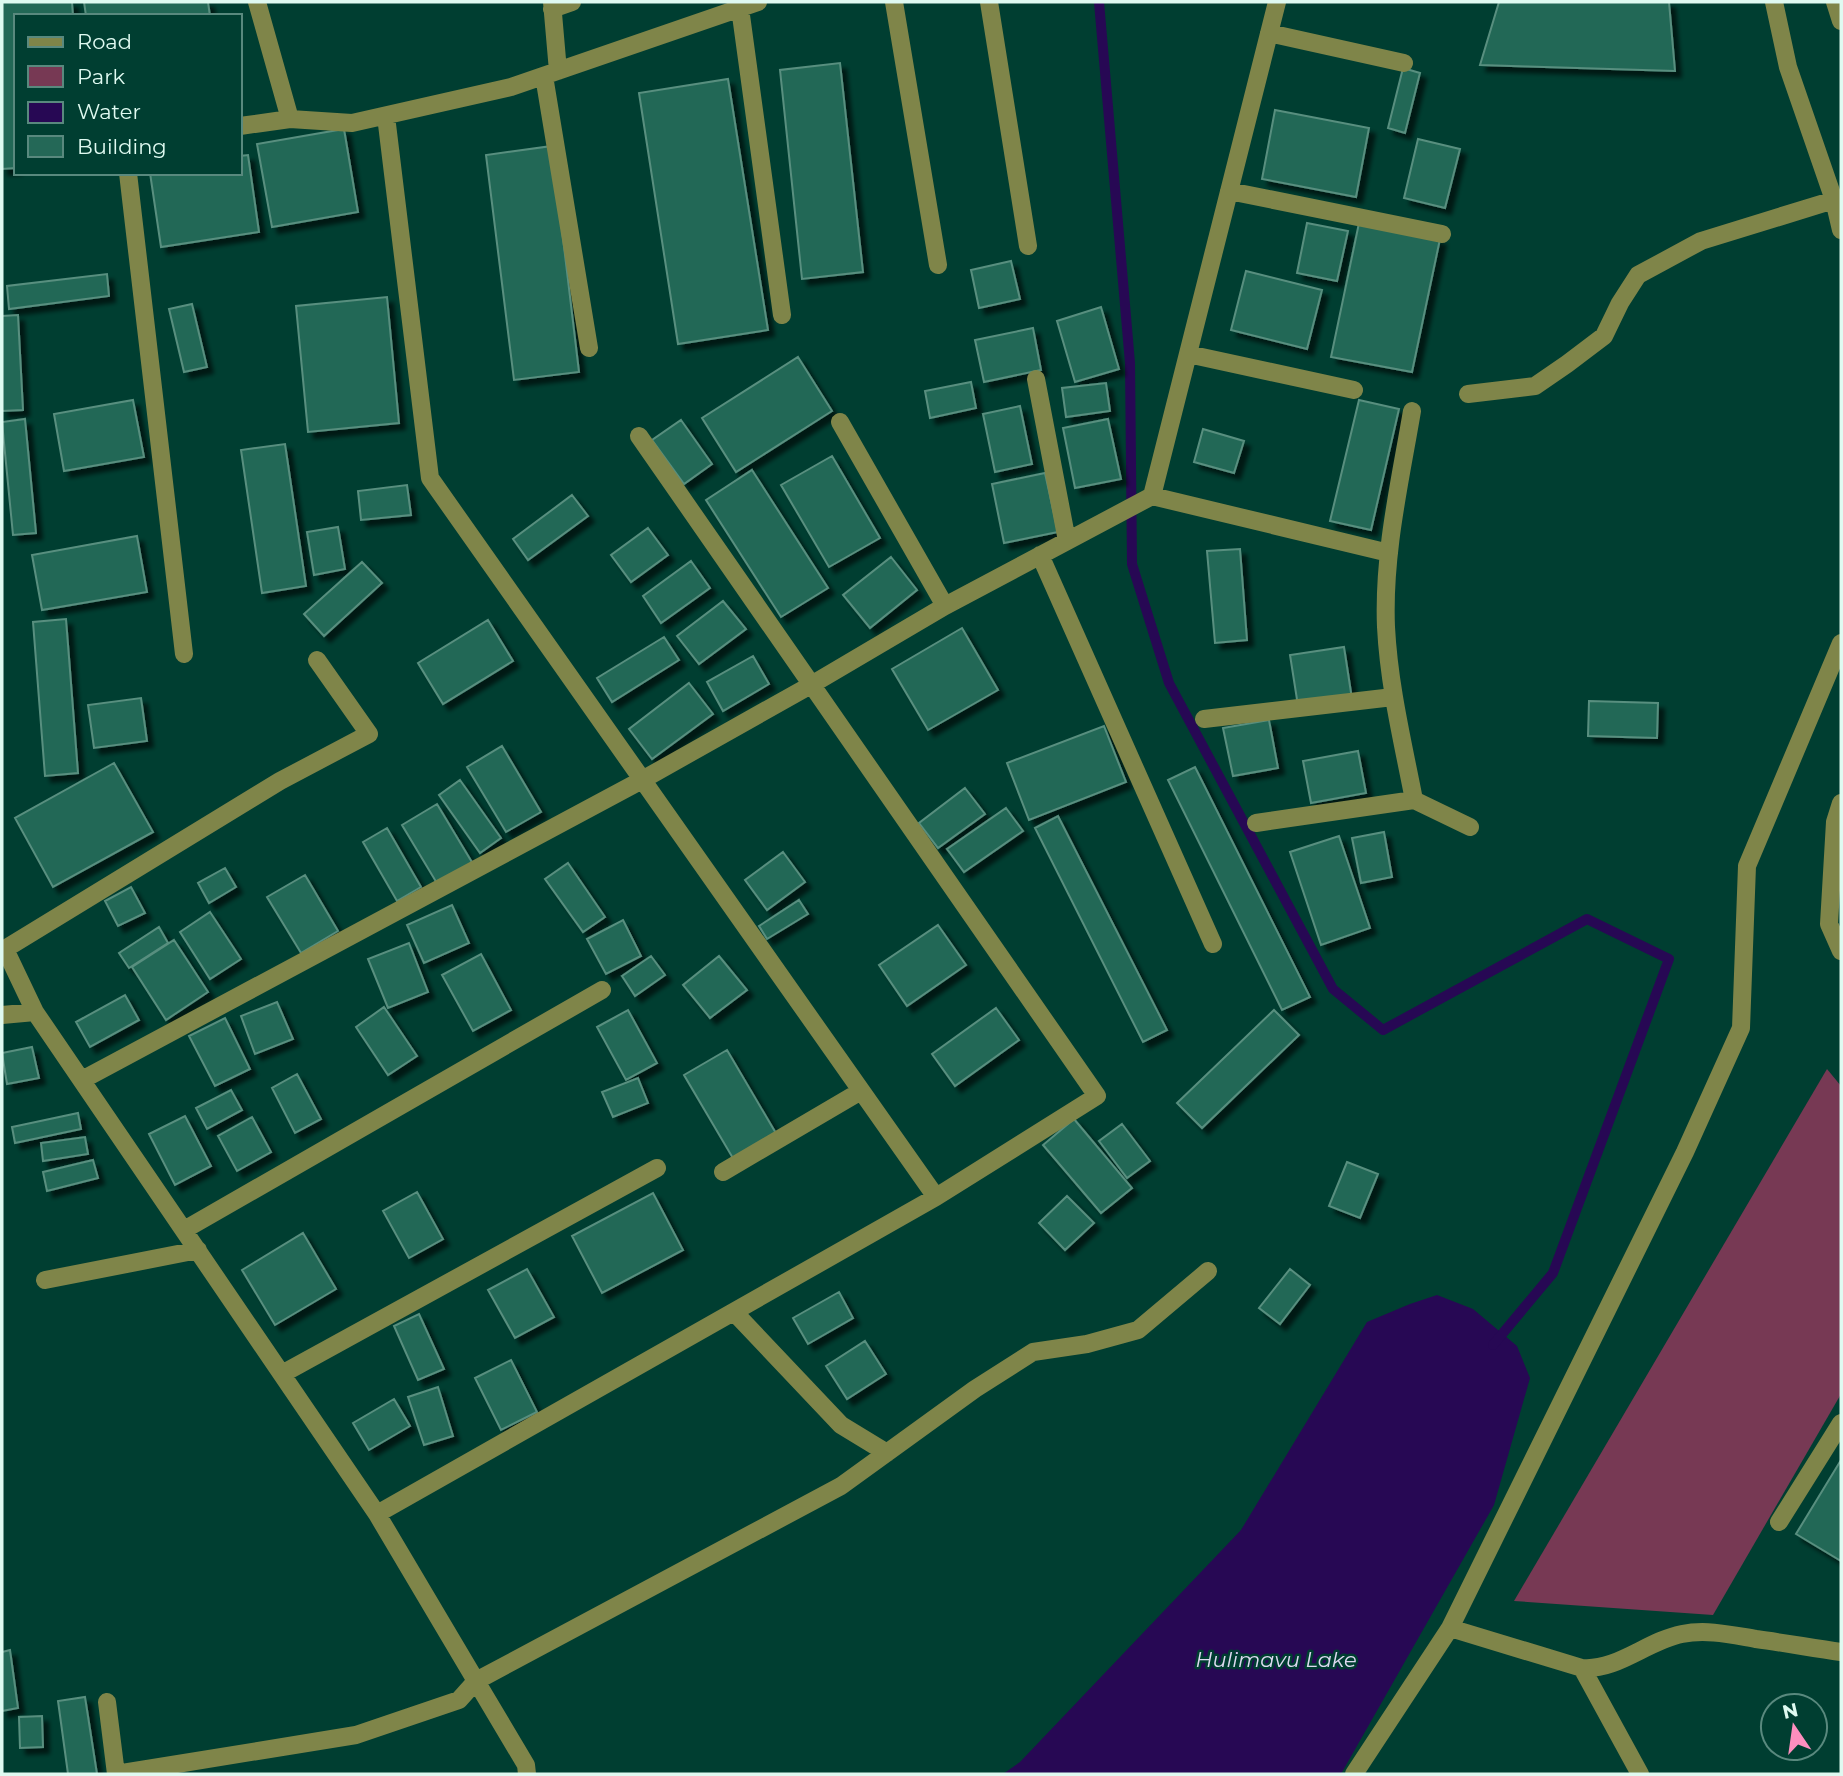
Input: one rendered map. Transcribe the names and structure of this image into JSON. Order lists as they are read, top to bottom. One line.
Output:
{"water":["Hulimavu Lake"],"legend":["Road","Park","Water","Building"],"north":"top"}
